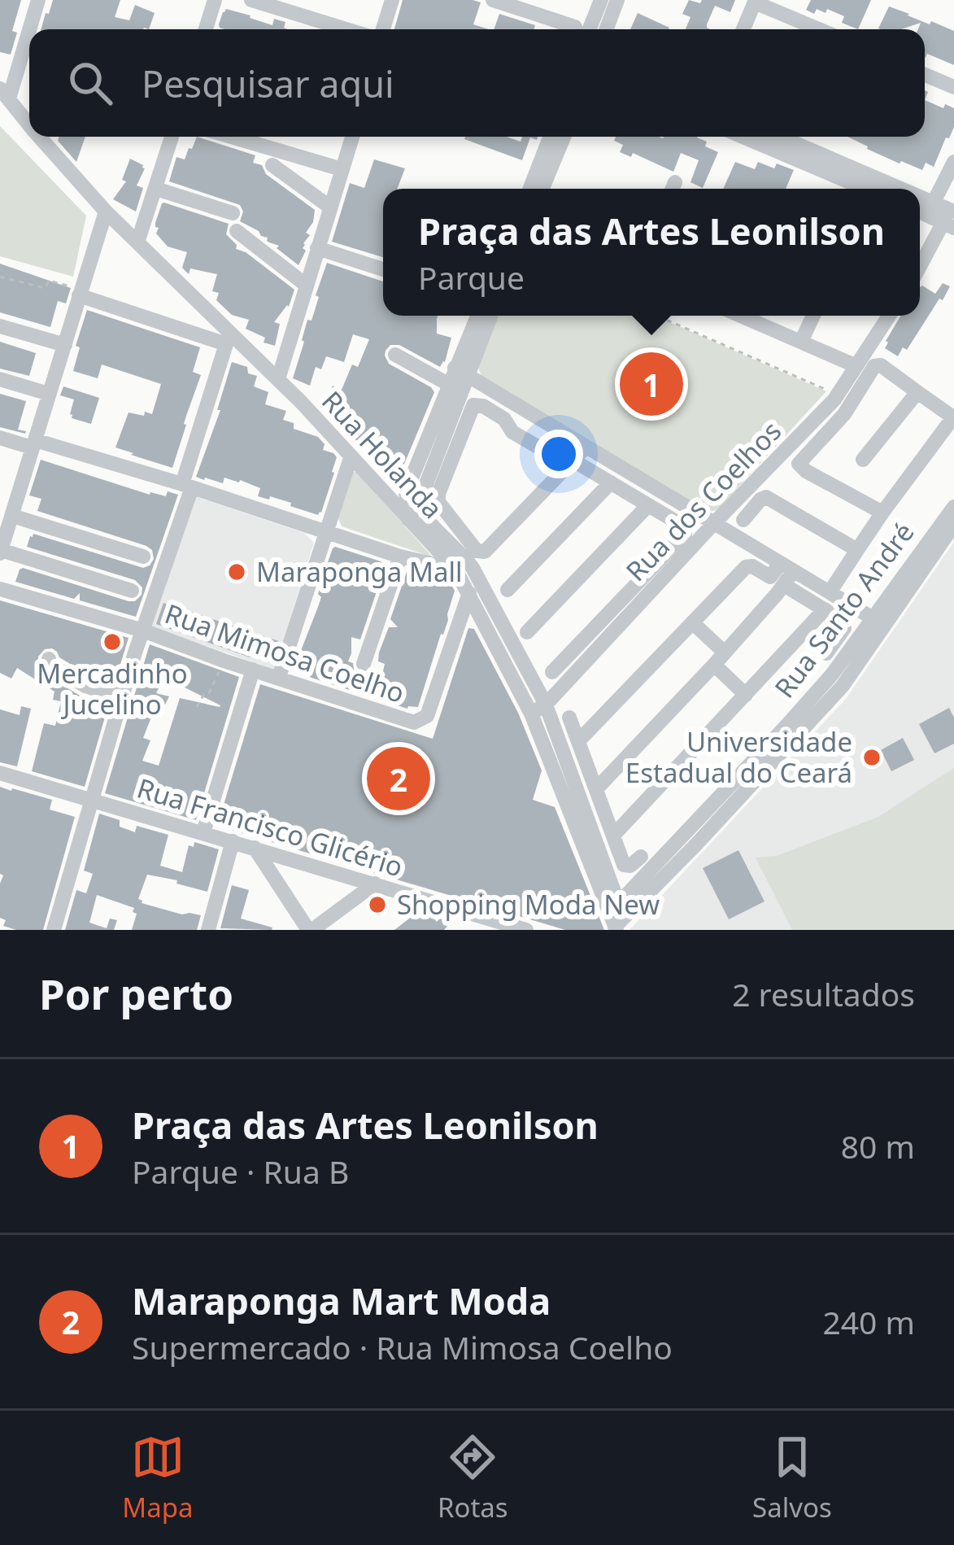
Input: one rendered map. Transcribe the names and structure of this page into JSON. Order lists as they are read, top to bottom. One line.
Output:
{"streets":{"street":["Rua Holanda","Rua dos Coelhos","Rua Santo André","Rua Mimosa Coelho","Rua Francisco Glicério"]},"crossings":[["Rua Holanda","Rua dos Coelhos"],["Rua Holanda","Rua Santo André"],["Rua Holanda","Rua Mimosa Coelho"]],"places":["Maraponga Mall","Mercadinho Jucelino","Universidade Estadual do Ceará","Shopping Moda New"],"page":{"search":"Pesquisar aqui","popup":["Praça das Artes Leonilson","Parque"],"pins":["1","2"],"heading":["Por perto","2 resultados"],"list":[{"mark":"1","name":"Praça das Artes Leonilson","note":"Parque · Rua B","value":"80 m"},{"mark":"2","name":"Maraponga Mart Moda","note":"Supermercado · Rua Mimosa Coelho","value":"240 m"}],"nav":["Mapa","Rotas","Salvos"]}}
